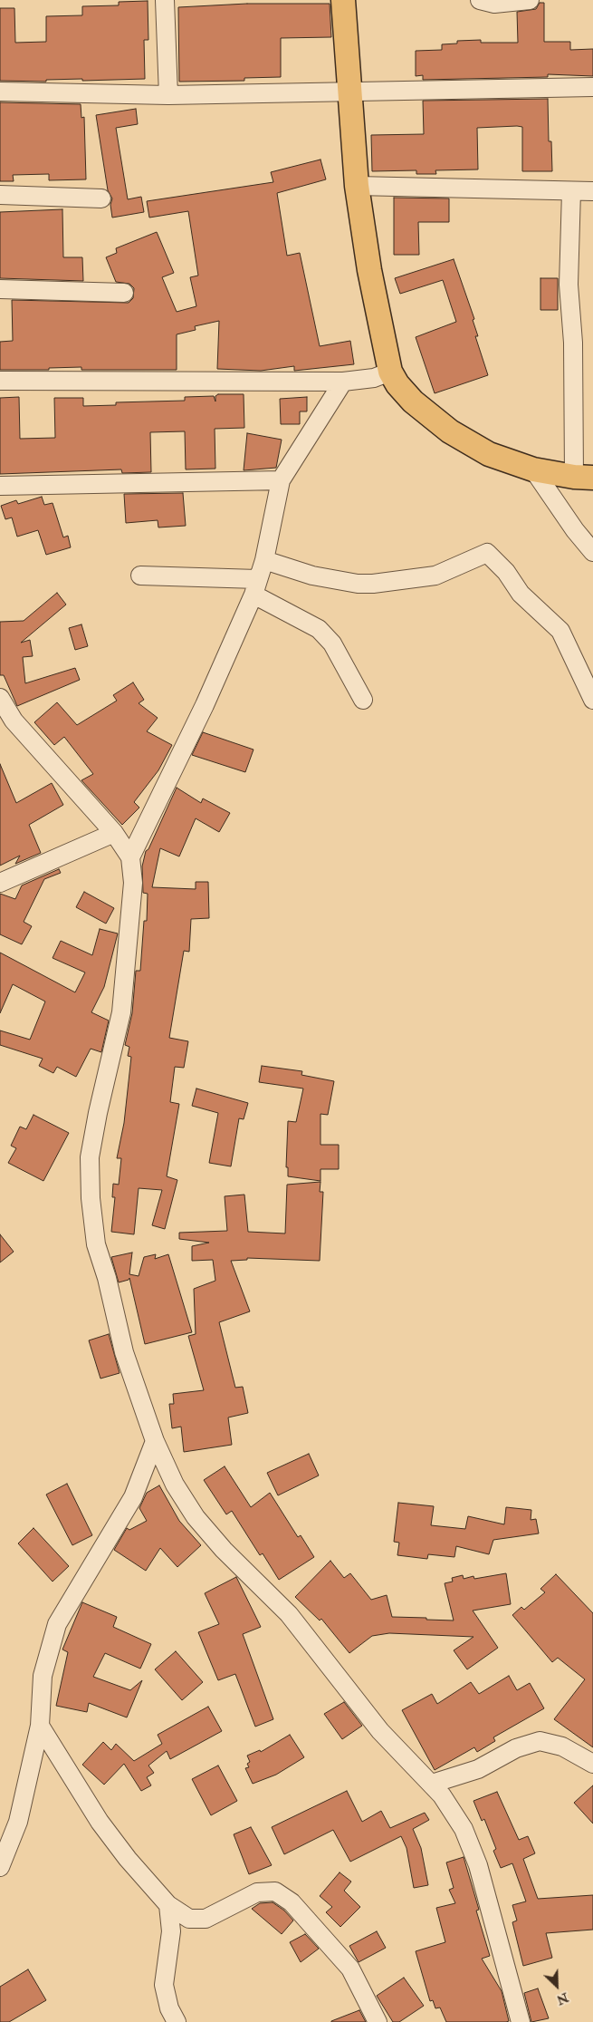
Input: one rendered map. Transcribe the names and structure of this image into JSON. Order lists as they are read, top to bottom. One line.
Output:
{"north":"bottom right"}
